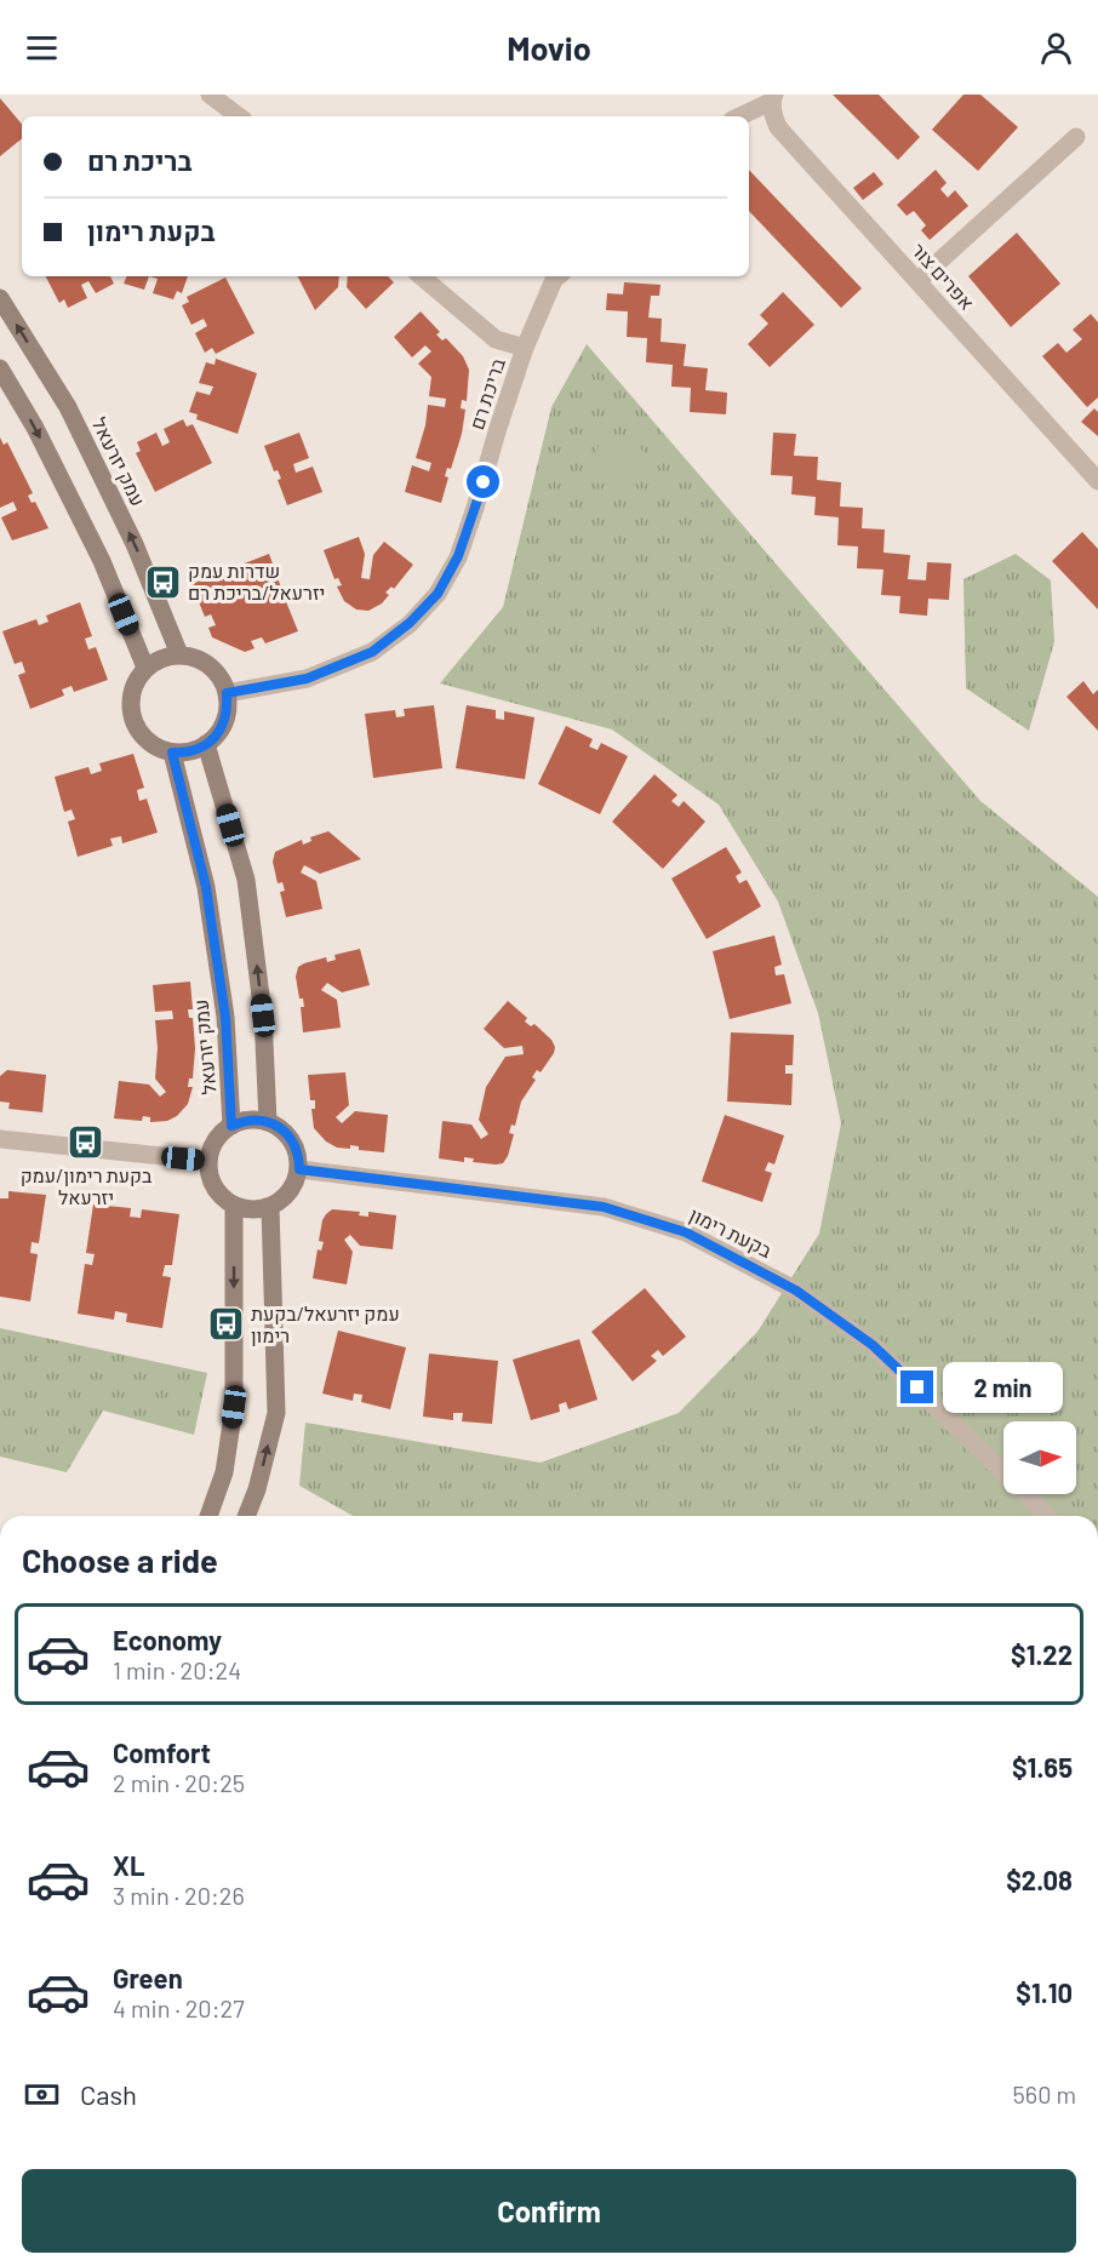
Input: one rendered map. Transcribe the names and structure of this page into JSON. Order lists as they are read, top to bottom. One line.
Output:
{"streets":{"main road":["עמק יזרעאל"],"street":["אפרים צור","בריכת רם","בקעת רימון"]},"crossings":[["בריכת רם","עמק יזרעאל"],["עמק יזרעאל","בקעת רימון"]],"places":{"bus stop":["שדרות עמק יזרעאל/בריכת רם","בקעת רימון/עמק יזרעאל","עמק יזרעאל/בקעת רימון"]},"north":"right","page":{"header":"Movio","banner":["בריכת רם","בקעת רימון"],"bubble":"2 min","heading":"Choose a ride","list":[{"name":"Economy","note":"1 min · 20:24","value":"$1.22"},{"name":"Comfort","note":"2 min · 20:25","value":"$1.65"},{"name":"XL","note":"3 min · 20:26","value":"$2.08"},{"name":"Green","note":"4 min · 20:27","value":"$1.10"}],"pay":["Cash","560 m"],"buttons":"Confirm"}}
